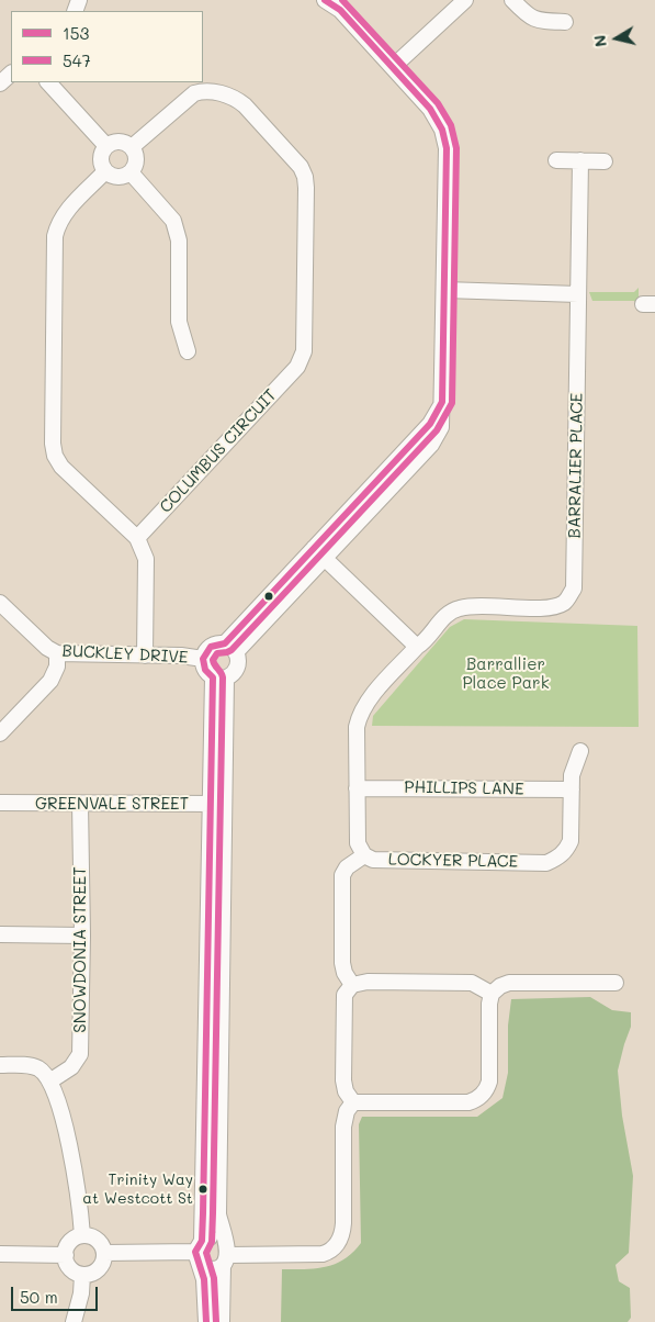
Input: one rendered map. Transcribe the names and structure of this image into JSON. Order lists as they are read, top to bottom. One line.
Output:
{"streets":{"street":["COLUMBUS CIRCUIT","BARRALIER PLACE","BUCKLEY DRIVE","PHILLIPS LANE","GREENVALE STREET","LOCKYER PLACE","SNOWDONIA STREET"]},"crossings":[["BARRALIER PLACE","LOCKYER PLACE"],["PHILLIPS LANE","LOCKYER PLACE"],["GREENVALE STREET","SNOWDONIA STREET"]],"parks":["Barrallier Place Park"],"places":["Trinity Way at Westcott St"],"lines":["transit line 153","transit line 547"],"legend":["153","547"],"scale_bar":"50 m","north":"left"}
